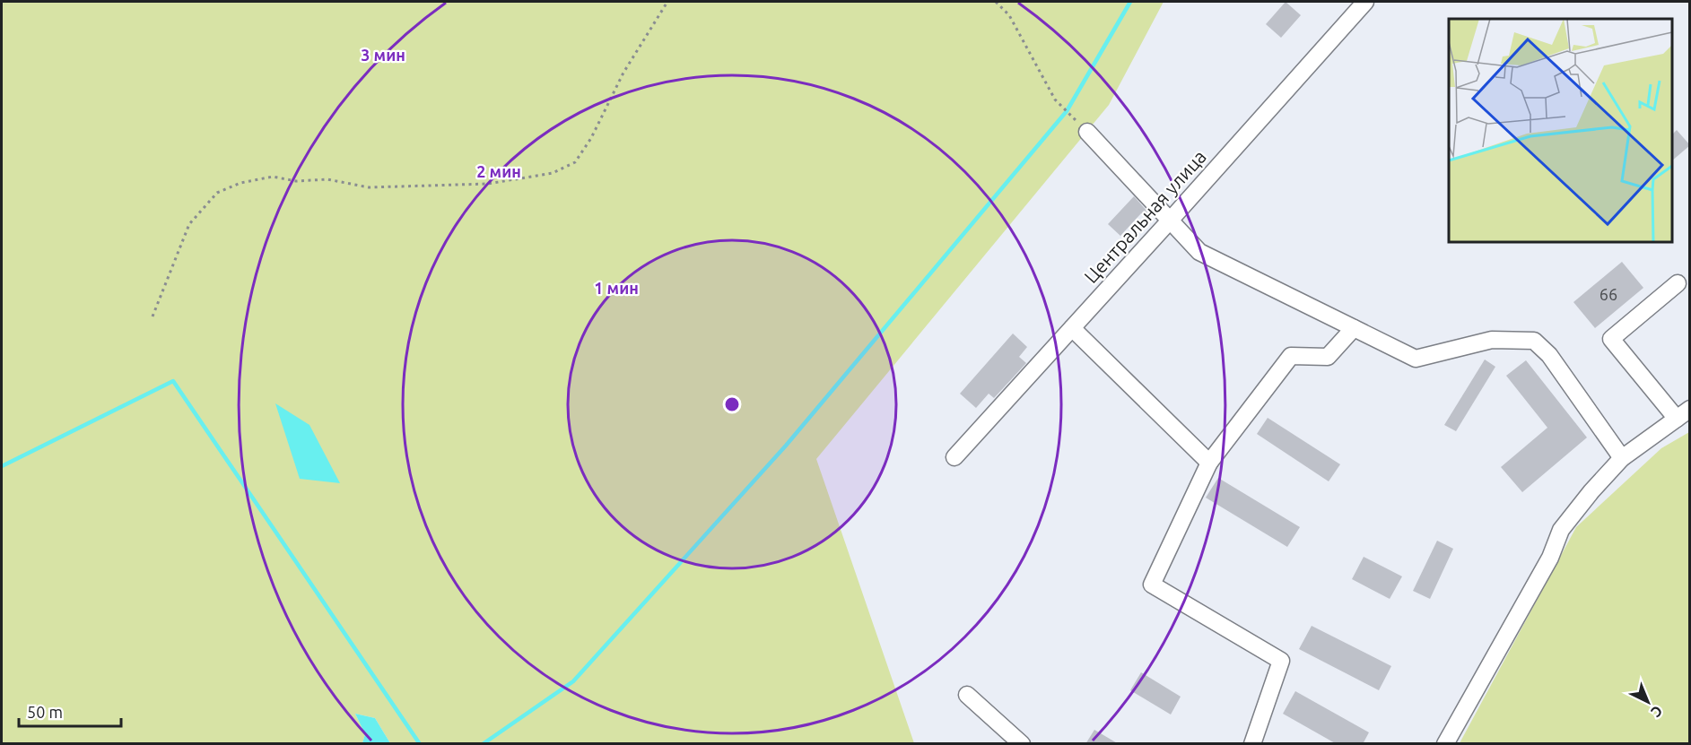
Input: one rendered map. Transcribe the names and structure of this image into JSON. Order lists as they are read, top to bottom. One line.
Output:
{"streets":{"street":["Центральная улица"]},"house_numbers":["66"],"scale_bar":"50 m","north":"bottom right","rings":["3 мин","2 мин","1 мин"]}
